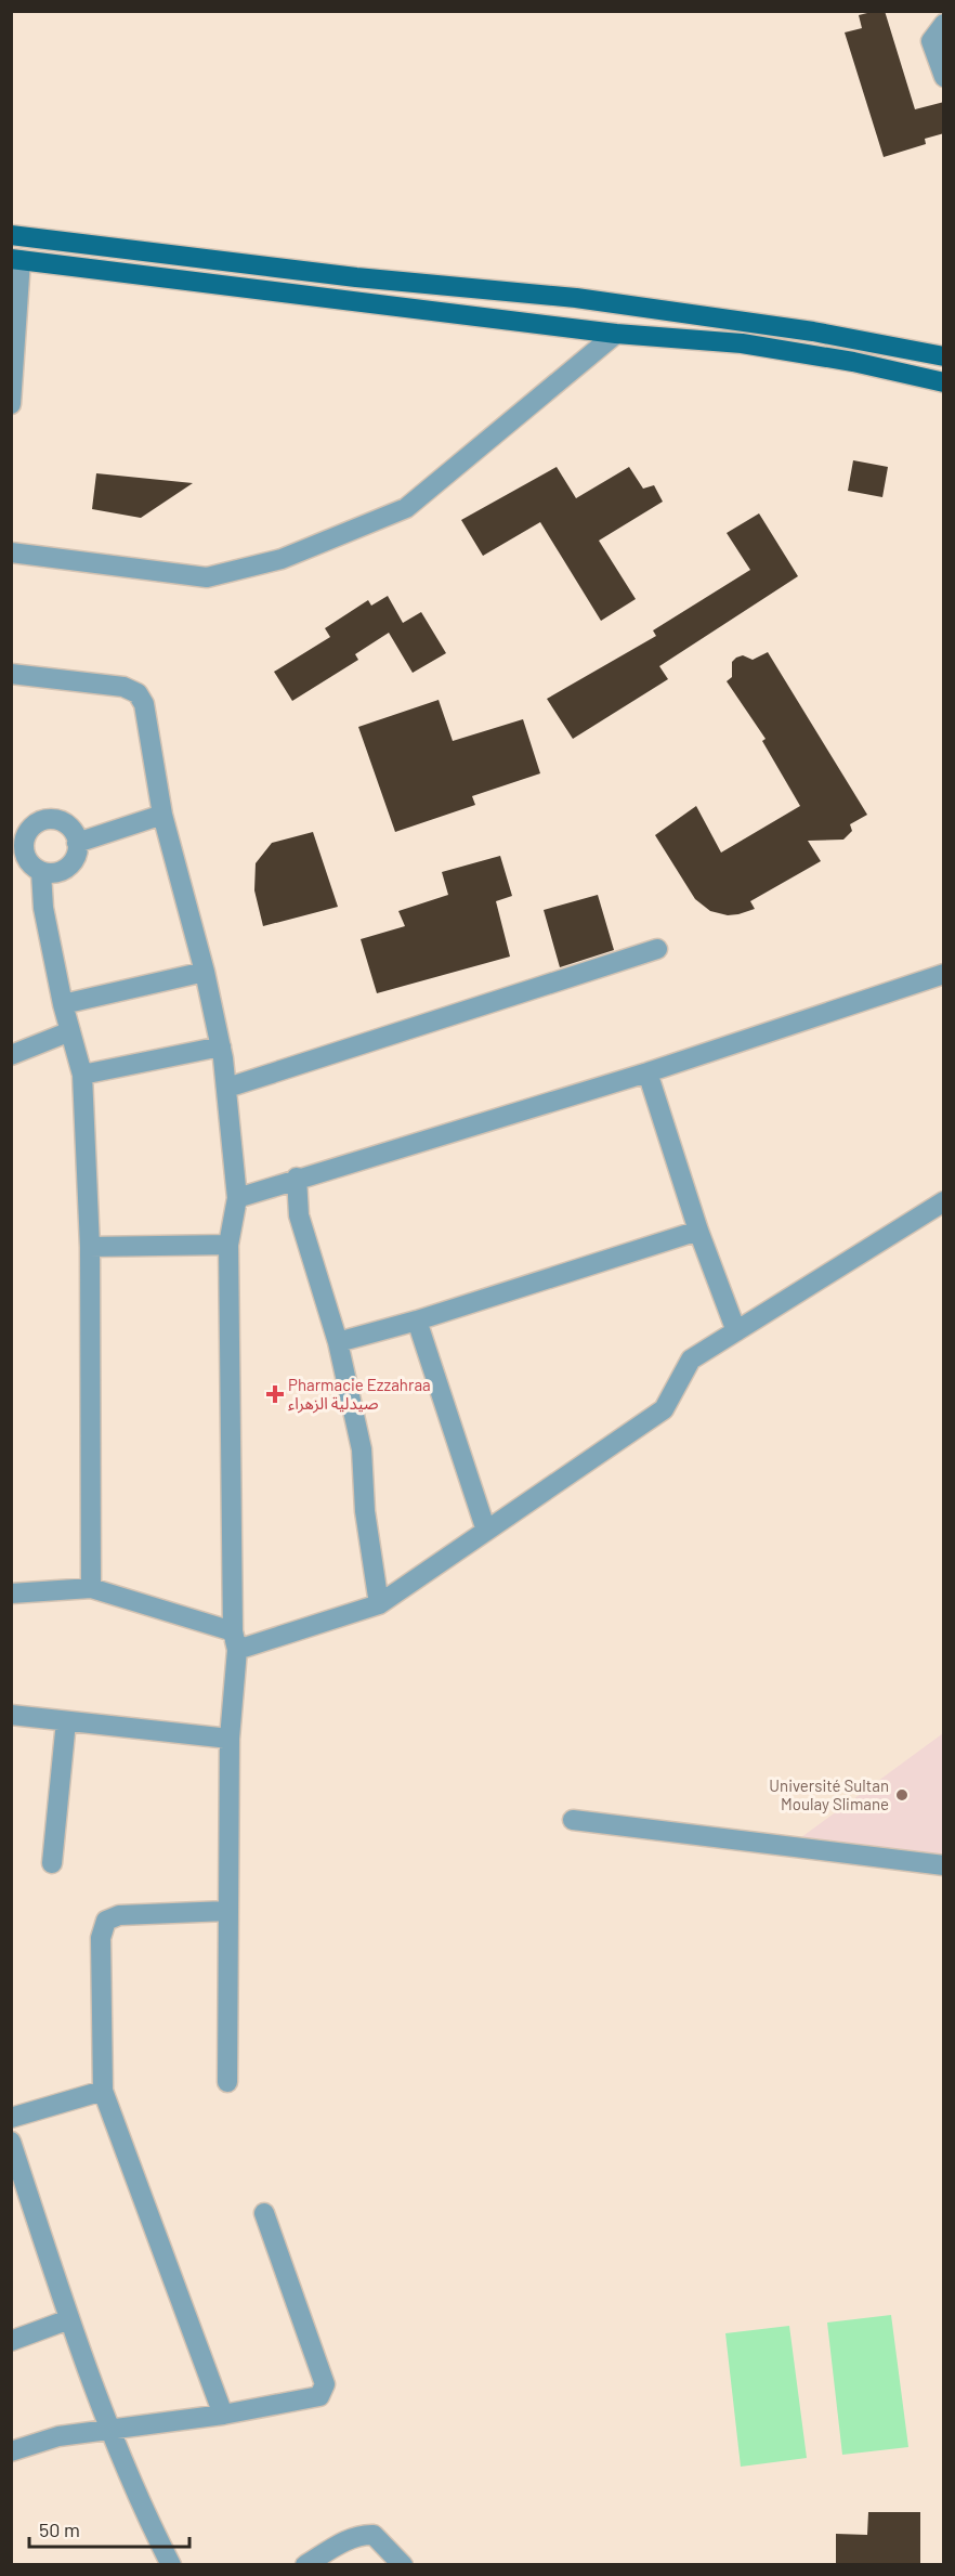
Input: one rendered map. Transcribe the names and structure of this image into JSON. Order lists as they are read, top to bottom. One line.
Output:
{"places":{"health":["Pharmacie Ezzahraa صيدلية الزهراء"],"other":["Université Sultan Moulay Slimane"]},"scale_bar":"50 m"}
